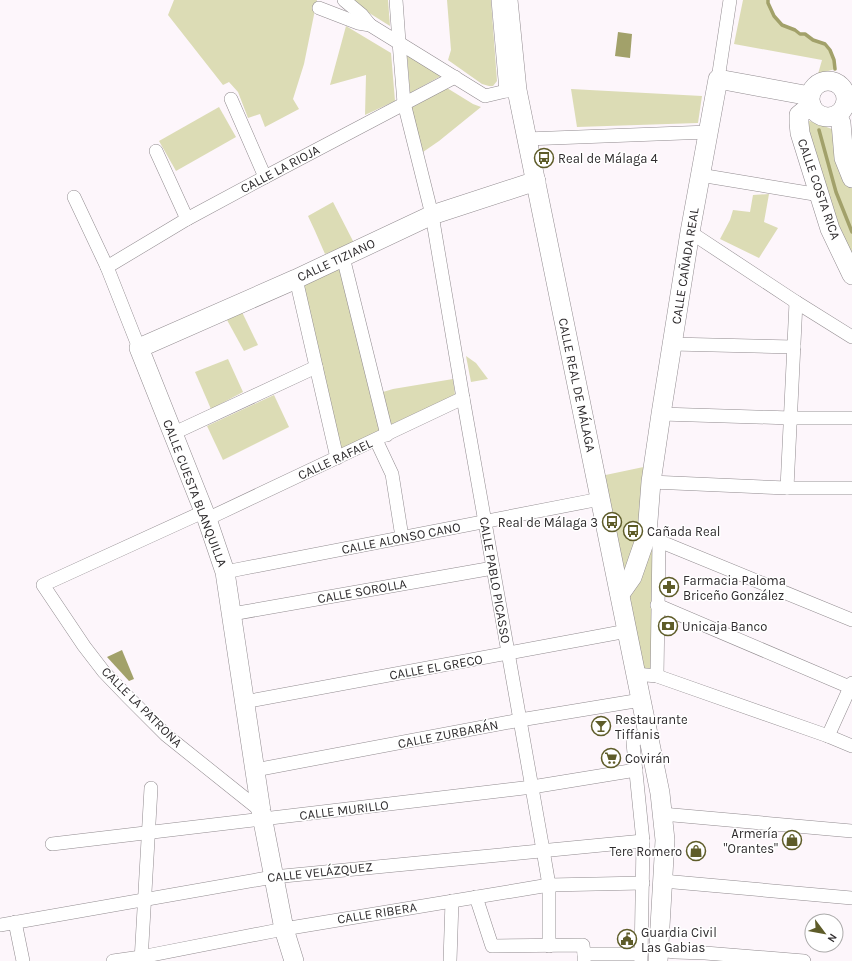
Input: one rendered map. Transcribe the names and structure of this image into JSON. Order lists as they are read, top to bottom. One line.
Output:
{"streets":{"street":["CALLE LA RIOJA","CALLE COSTA RICA","CALLE TIZIANO","CALLE CAÑADA REAL","CALLE REAL DE MÁLAGA","CALLE RAFAEL","CALLE CUESTA BLANQUILLA","CALLE ALONSO CANO","CALLE PABLO PICASSO","CALLE SOROLLA","CALLE EL GRECO","CALLE LA PATRONA","CALLE ZURBARÁN","CALLE MURILLO","CALLE VELÁZQUEZ","CALLE RIBERA"]},"crossings":[["CALLE LA RIOJA","CALLE CUESTA BLANQUILLA"],["CALLE LA RIOJA","CALLE PABLO PICASSO"],["CALLE TIZIANO","CALLE REAL DE MÁLAGA"],["CALLE TIZIANO","CALLE CUESTA BLANQUILLA"],["CALLE TIZIANO","CALLE PABLO PICASSO"],["CALLE CAÑADA REAL","CALLE REAL DE MÁLAGA"],["CALLE REAL DE MÁLAGA","CALLE ALONSO CANO"],["CALLE REAL DE MÁLAGA","CALLE EL GRECO"],["CALLE REAL DE MÁLAGA","CALLE ZURBARÁN"],["CALLE RAFAEL","CALLE CUESTA BLANQUILLA"],["CALLE RAFAEL","CALLE PABLO PICASSO"],["CALLE RAFAEL","CALLE LA PATRONA"],["CALLE CUESTA BLANQUILLA","CALLE ALONSO CANO"],["CALLE CUESTA BLANQUILLA","CALLE SOROLLA"],["CALLE CUESTA BLANQUILLA","CALLE EL GRECO"],["CALLE CUESTA BLANQUILLA","CALLE LA PATRONA"],["CALLE CUESTA BLANQUILLA","CALLE ZURBARÁN"],["CALLE CUESTA BLANQUILLA","CALLE MURILLO"],["CALLE CUESTA BLANQUILLA","CALLE VELÁZQUEZ"],["CALLE CUESTA BLANQUILLA","CALLE RIBERA"],["CALLE ALONSO CANO","CALLE PABLO PICASSO"],["CALLE PABLO PICASSO","CALLE SOROLLA"],["CALLE PABLO PICASSO","CALLE EL GRECO"],["CALLE PABLO PICASSO","CALLE ZURBARÁN"],["CALLE PABLO PICASSO","CALLE MURILLO"],["CALLE PABLO PICASSO","CALLE VELÁZQUEZ"],["CALLE PABLO PICASSO","CALLE RIBERA"],["CALLE LA PATRONA","CALLE MURILLO"]],"places":{"bus stop":["Real de Málaga 4","Real de Málaga 3","Cañada Real"],"pharmacy":["Farmacia Paloma Briceño González"],"bank":["Unicaja Banco"],"bar":["Restaurante Tiffanis"],"supermarket":["Covirán"],"shop":["Armería \"Orantes\"","Tere Romero"],"public building":["Guardia Civil Las Gabias"]},"north":"bottom right"}
